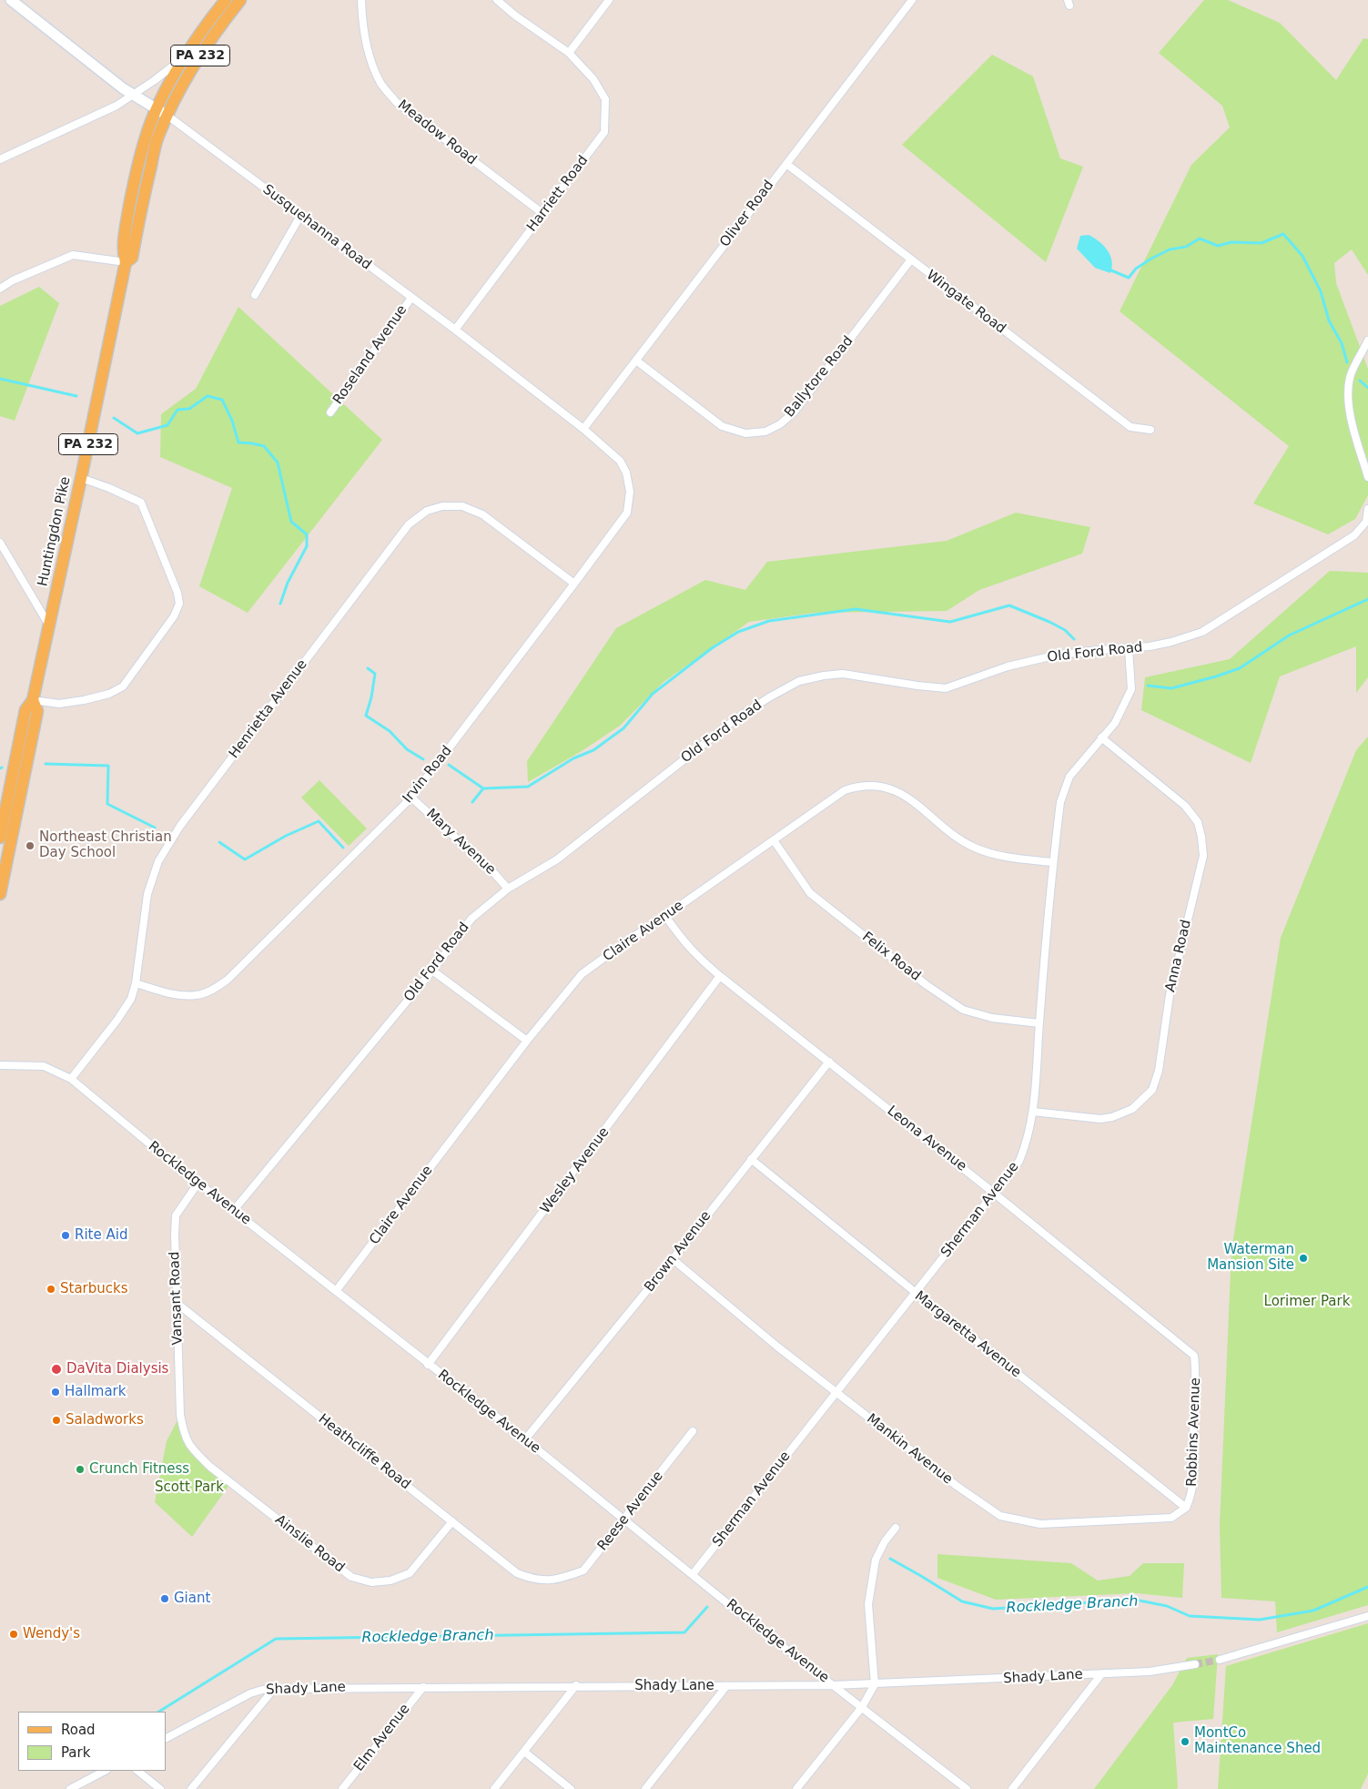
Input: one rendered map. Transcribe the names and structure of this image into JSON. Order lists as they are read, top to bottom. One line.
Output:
{"streets":{"main road":["PA 232","Susquehanna Road","Huntingdon Pike"],"street":["Meadow Road","Harriett Road","Oliver Road","Wingate Road","Roseland Avenue","Ballytore Road","Old Ford Road","Henrietta Avenue","Irvin Road","Mary Avenue","Claire Avenue","Anna Road","Felix Road","Leona Avenue","Wesley Avenue","Rockledge Avenue","Sherman Avenue","Brown Avenue","Vansant Road","Margaretta Avenue","Robbins Avenue","Mankin Avenue","Heathcliffe Road","Reese Avenue","Ainslie Road","Shady Lane","Elm Avenue"]},"crossings":[["Meadow Road","Harriett Road"],["Harriett Road","Susquehanna Road"],["Oliver Road","Susquehanna Road"],["Oliver Road","Wingate Road"],["Oliver Road","Ballytore Road"],["Susquehanna Road","Roseland Avenue"],["Susquehanna Road","Huntingdon Pike"],["Susquehanna Road","Irvin Road"],["Wingate Road","Ballytore Road"],["Old Ford Road","Mary Avenue"],["Old Ford Road","Rockledge Avenue"],["Old Ford Road","Sherman Avenue"],["Henrietta Avenue","Irvin Road"],["Henrietta Avenue","Rockledge Avenue"],["Irvin Road","Mary Avenue"],["Claire Avenue","Felix Road"],["Claire Avenue","Leona Avenue"],["Claire Avenue","Rockledge Avenue"],["Claire Avenue","Sherman Avenue"],["Anna Road","Sherman Avenue"],["Felix Road","Sherman Avenue"],["Leona Avenue","Wesley Avenue"],["Leona Avenue","Sherman Avenue"],["Leona Avenue","Brown Avenue"],["Leona Avenue","Robbins Avenue"],["Wesley Avenue","Rockledge Avenue"],["Rockledge Avenue","Sherman Avenue"],["Rockledge Avenue","Brown Avenue"],["Rockledge Avenue","Vansant Road"],["Rockledge Avenue","Reese Avenue"],["Rockledge Avenue","Shady Lane"],["Sherman Avenue","Margaretta Avenue"],["Sherman Avenue","Mankin Avenue"],["Brown Avenue","Margaretta Avenue"],["Brown Avenue","Mankin Avenue"],["Vansant Road","Heathcliffe Road"],["Vansant Road","Ainslie Road"],["Margaretta Avenue","Robbins Avenue"],["Margaretta Avenue","Mankin Avenue"],["Robbins Avenue","Mankin Avenue"],["Heathcliffe Road","Reese Avenue"],["Heathcliffe Road","Ainslie Road"],["Shady Lane","Elm Avenue"]],"water":["Rockledge Branch"],"parks":["Lorimer Park","Scott Park"],"places":["Northeast Christian Day School","Rite Aid","Waterman Mansion Site","Starbucks","DaVita Dialysis","Hallmark","Saladworks","Crunch Fitness","Giant","Wendy's","MontCo Maintenance Shed"],"legend":["Road","Park"]}
